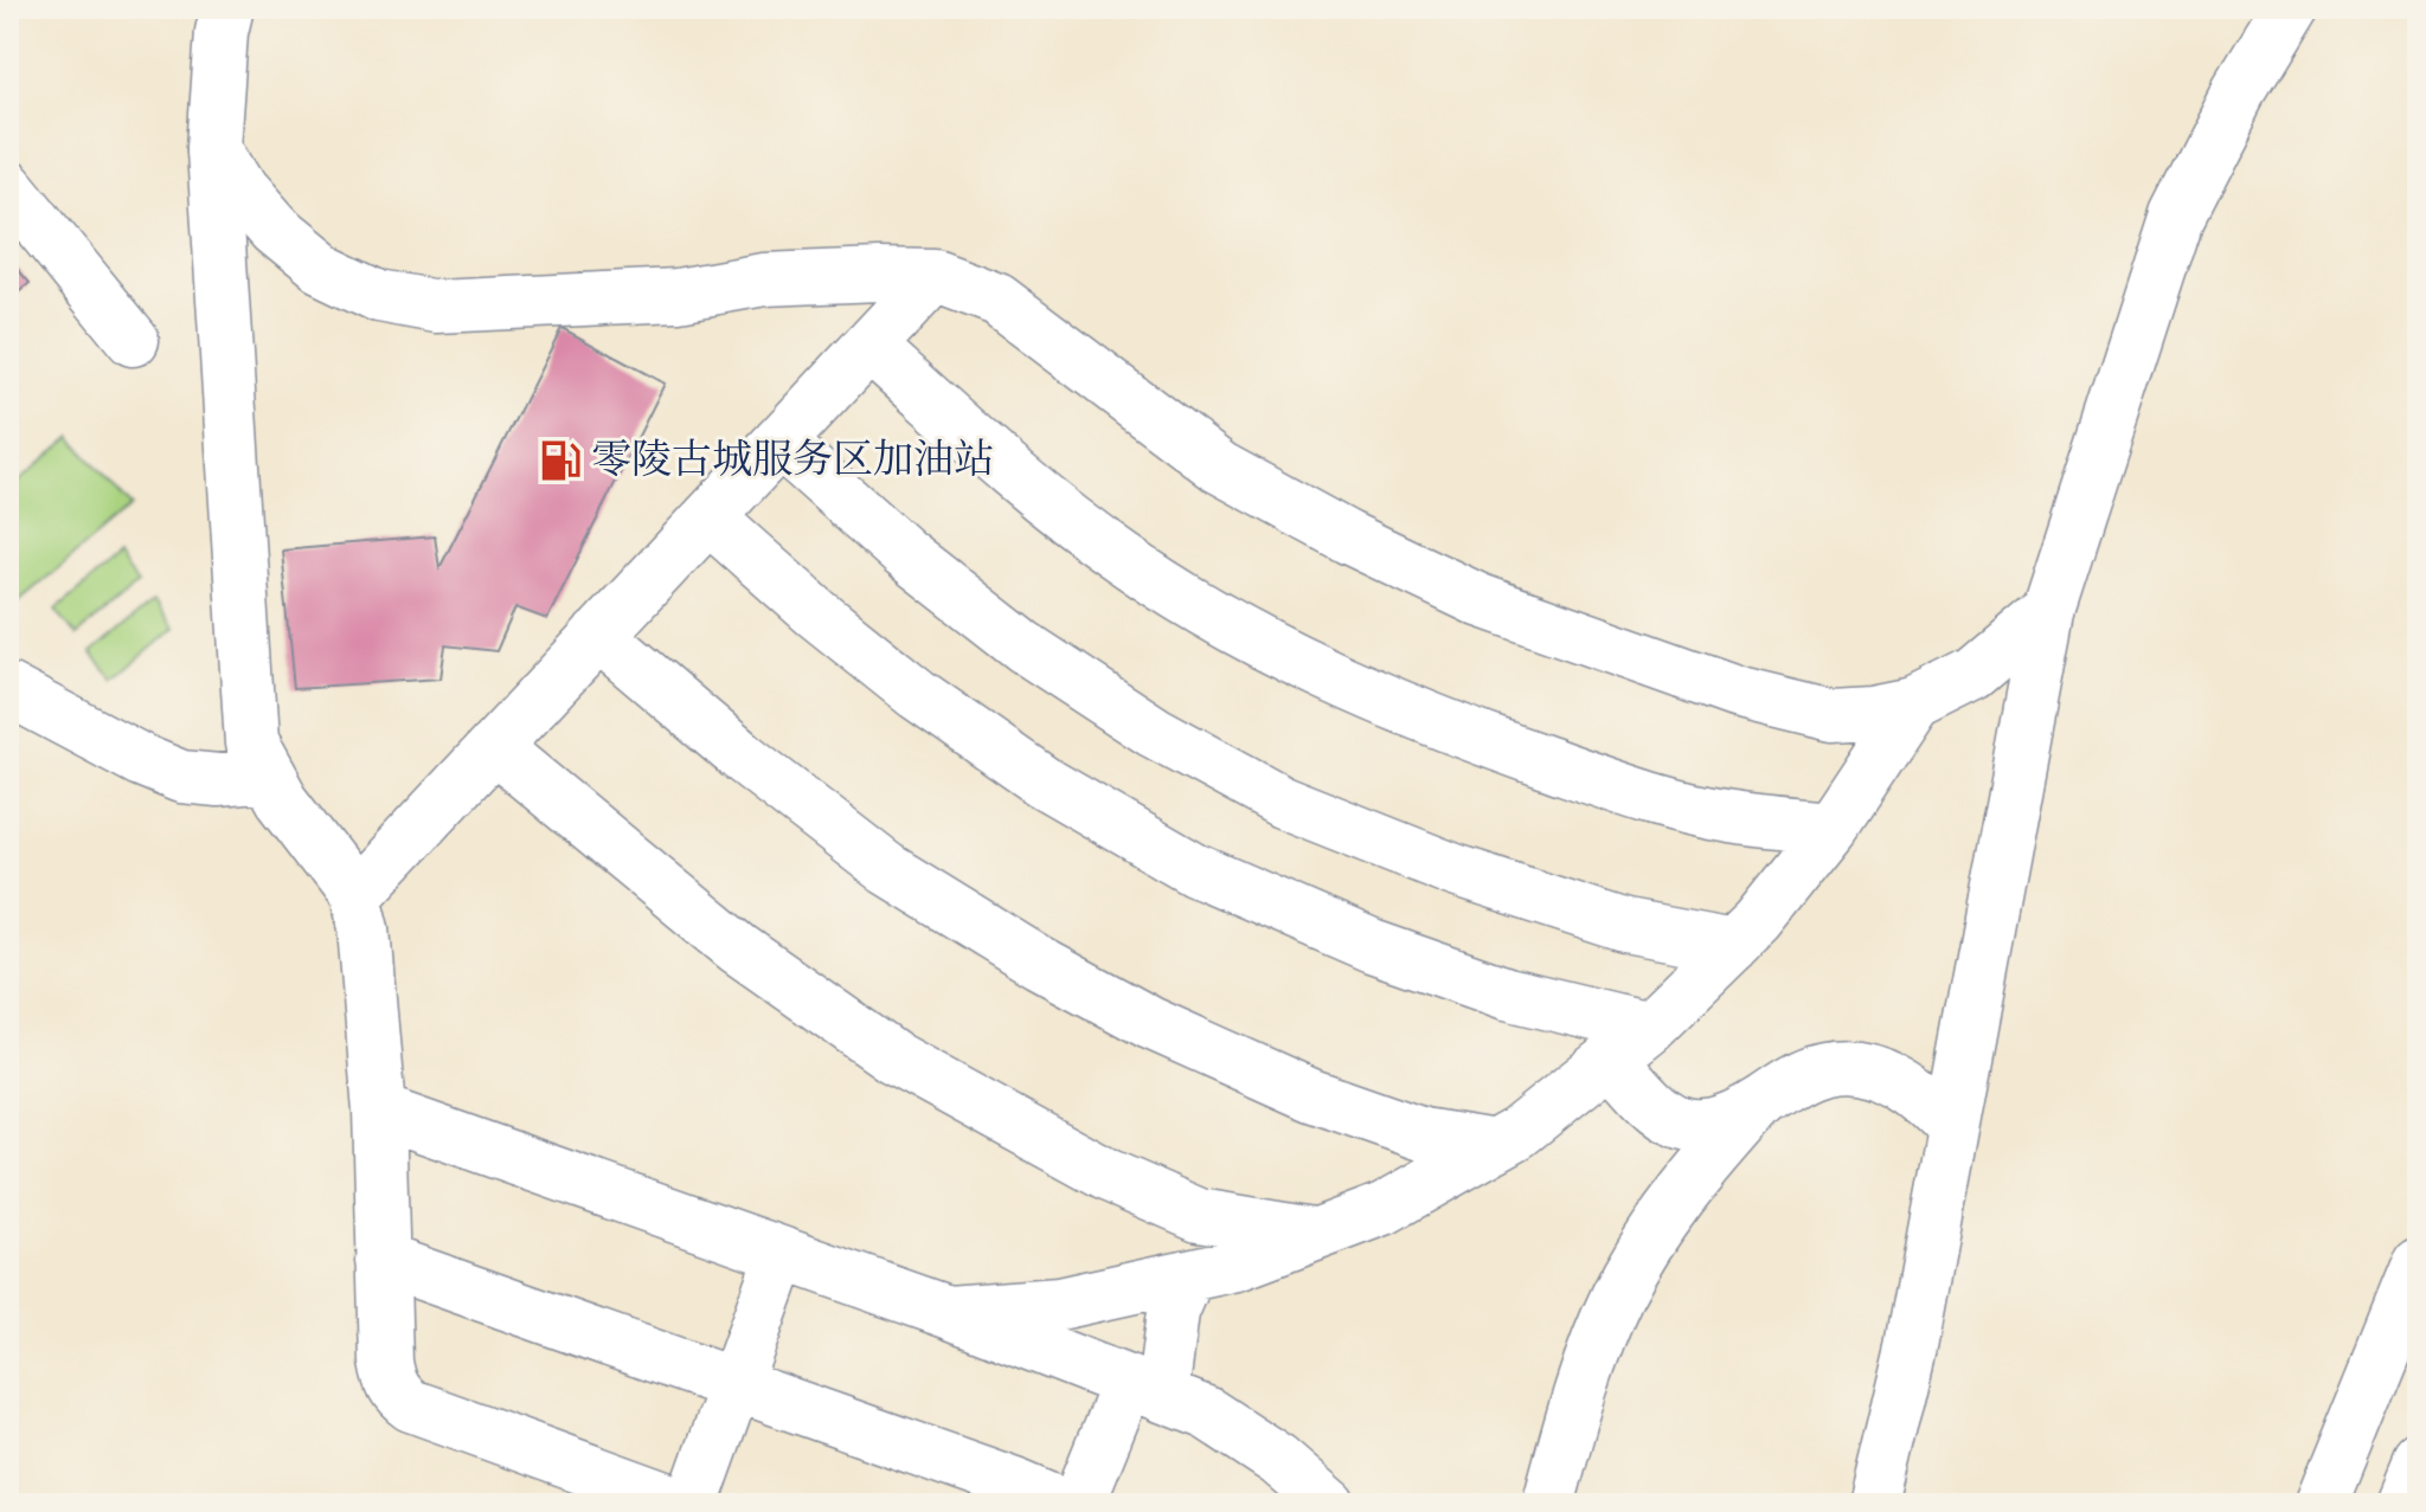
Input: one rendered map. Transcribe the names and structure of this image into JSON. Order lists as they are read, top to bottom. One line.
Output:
{"places":{"fuel station":["零陵古城服务区加油站"]}}
